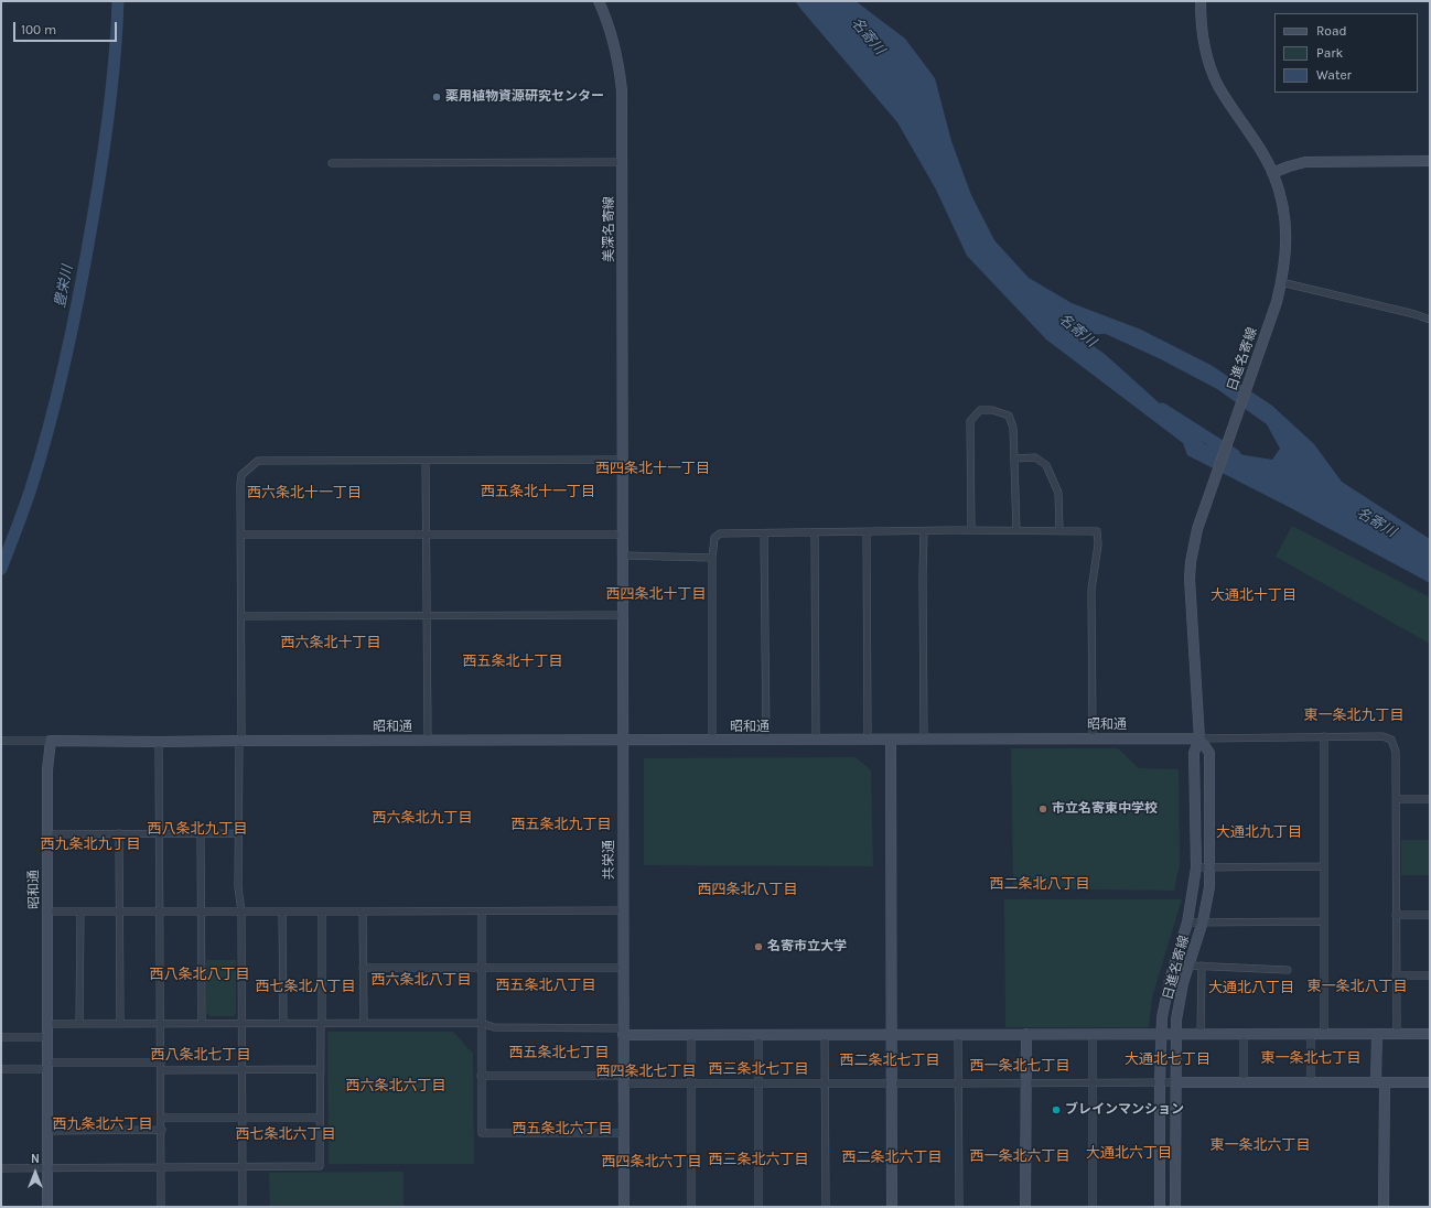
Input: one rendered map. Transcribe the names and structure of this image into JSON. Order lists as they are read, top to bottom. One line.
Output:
{"streets":{"street":["美深名寄線","日進名寄線","昭和通","共栄通"]},"crossings":[["美深名寄線","共栄通"],["日進名寄線","昭和通"],["昭和通","共栄通"]],"districts":["西四条北十一丁目","西五条北十一丁目","西六条北十一丁目","西四条北十丁目","大通北十丁目","西六条北十丁目","西五条北十丁目","東一条北九丁目","西六条北九丁目","西五条北九丁目","西八条北九丁目","大通北九丁目","西九条北九丁目","西二条北八丁目","西四条北八丁目","西八条北八丁目","西六条北八丁目","西五条北八丁目","西七条北八丁目","東一条北八丁目","大通北八丁目","西五条北七丁目","西八条北七丁目","東一条北七丁目","大通北七丁目","西二条北七丁目","西一条北七丁目","西三条北七丁目","西四条北七丁目","西六条北六丁目","西九条北六丁目","西五条北六丁目","西七条北六丁目","東一条北六丁目","大通北六丁目","西一条北六丁目","西二条北六丁目","西三条北六丁目","西四条北六丁目"],"water":["名寄川","豊栄川"],"places":["薬用植物資源研究センター","市立名寄東中学校","名寄市立大学","ブレインマンション"],"legend":["Road","Park","Water"],"scale_bar":"100 m","north":"top"}
